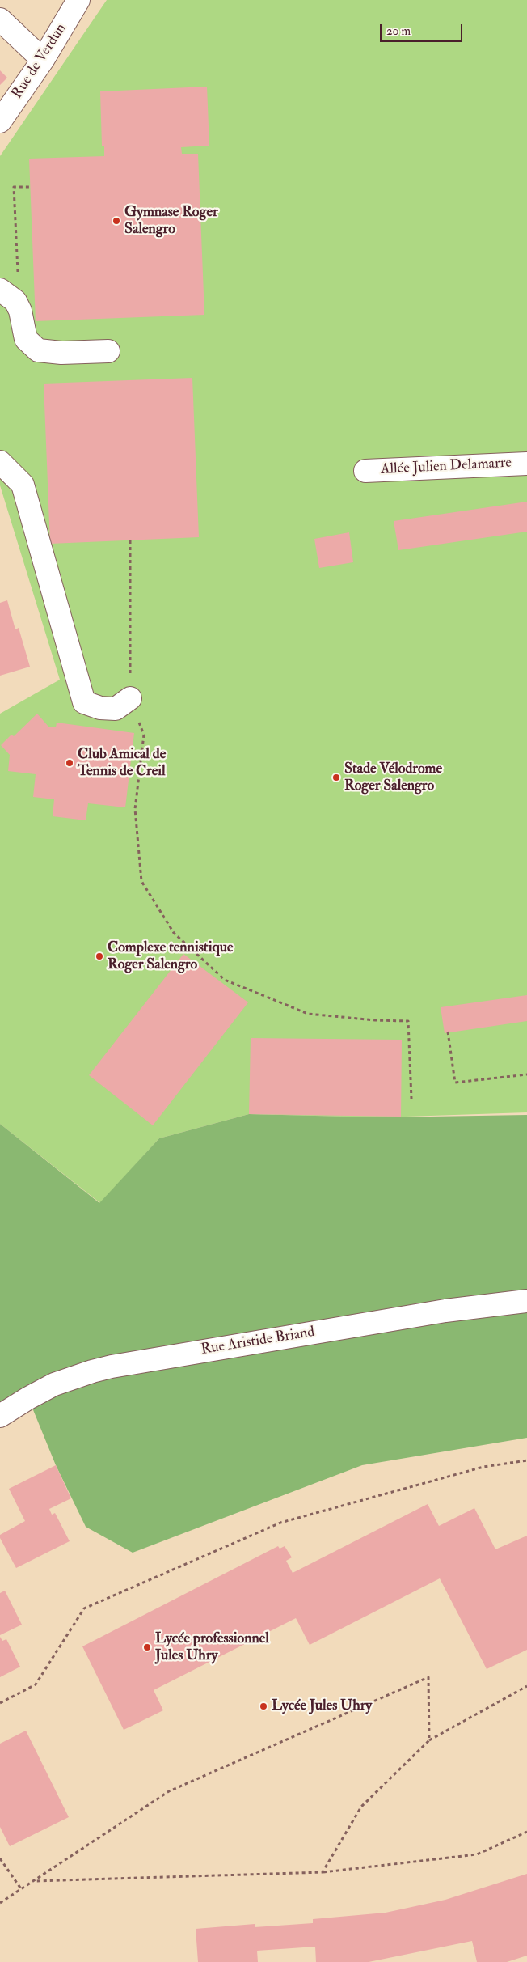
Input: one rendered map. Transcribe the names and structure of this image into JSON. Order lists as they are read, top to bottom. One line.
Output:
{"streets":{"street":["Rue de Verdun","Allée Julien Delamarre","Rue Aristide Briand"]},"places":["Gymnase Roger Salengro","Club Amical de Tennis de Creil","Stade Vélodrome Roger Salengro","Complexe tennistique Roger Salengro","Lycée professionnel Jules Uhry","Lycée Jules Uhry"],"scale_bar":"20 m"}
